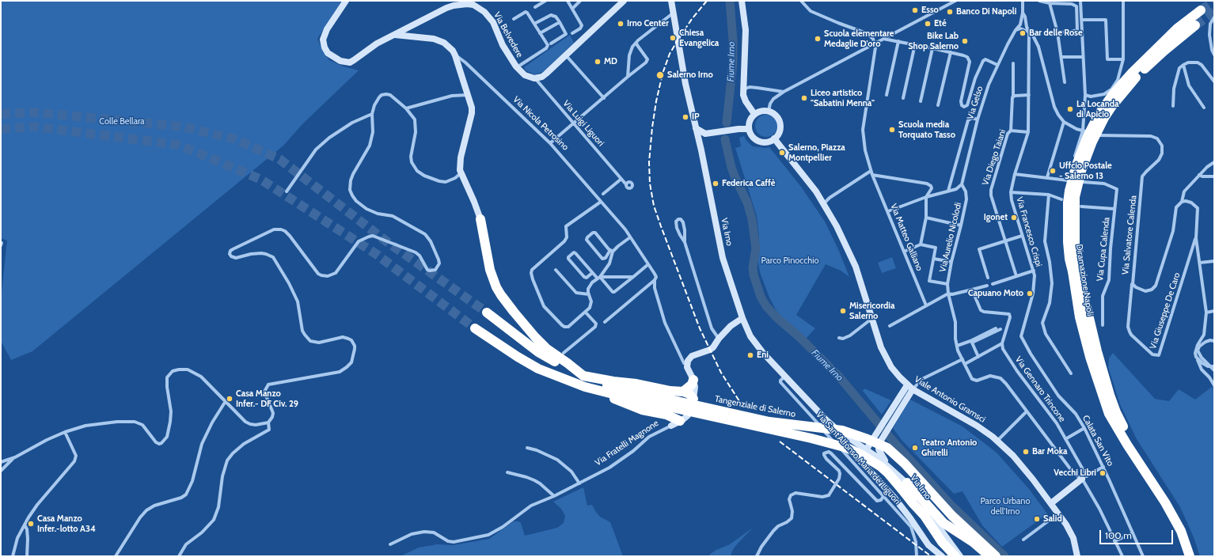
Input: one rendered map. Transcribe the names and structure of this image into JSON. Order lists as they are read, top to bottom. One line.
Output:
{"streets":{"highway":["Diramazione Napoli","Tangenziale di Salerno"],"main road":["Via Belvedere","Via Nicola Petrosino","Via Irno","Viale Antonio Gramsci","Via Fratelli Magnone"],"street":["Via Gelso","Via Luigi Liguori","Via Diego Taiani","Via Francesco Crispi","Via Salvatore Calenda","Via Matteo Galliano","Via Aurelio Nicolodi","Via Cupa Calenda","Via Giuseppe De Caro","Via Gennaro Trincone","Calata San Vito","Via Sant'Alfonso Maria de' Liguori"]},"crossings":[["Via Belvedere","Via Nicola Petrosino"],["Via Belvedere","Via Luigi Liguori"],["Via Gelso","Via Aurelio Nicolodi"],["Via Irno","Tangenziale di Salerno"],["Via Irno","Via Sant'Alfonso Maria de' Liguori"],["Via Francesco Crispi","Calata San Vito"],["Via Salvatore Calenda","Via Giuseppe De Caro"]],"water":["Fiume Irno"],"parks":["Colle Bellara","Parco Pinocchio","Parco Urbano dell'Irno"],"places":["Esso","Banco Di Napoli","Irno Center","Eté","Bar delle Rose","Chiesa Evangelica","Scuola elementare Medaglie D'oro","Bike Lab Shop Salerno","MD","Salerno Irno","Liceo artistico \"Sabatini Menna\"","La Locanda di Apicio","IP","Scuola media Torquato Tasso","Salerno, Piazza Montpellier","Uffcio Postale - Salerno 13","Federica Caffè","Igonet","Capuano Moto","Misericordia Salerno","Eni","Casa Manzo Infer.- DF Civ. 29","Teatro Antonio Ghirelli","Bar Moka","Vecchi Libri","Salid","Casa Manzo Infer.-lotto A34"],"scale_bar":"100 m"}
